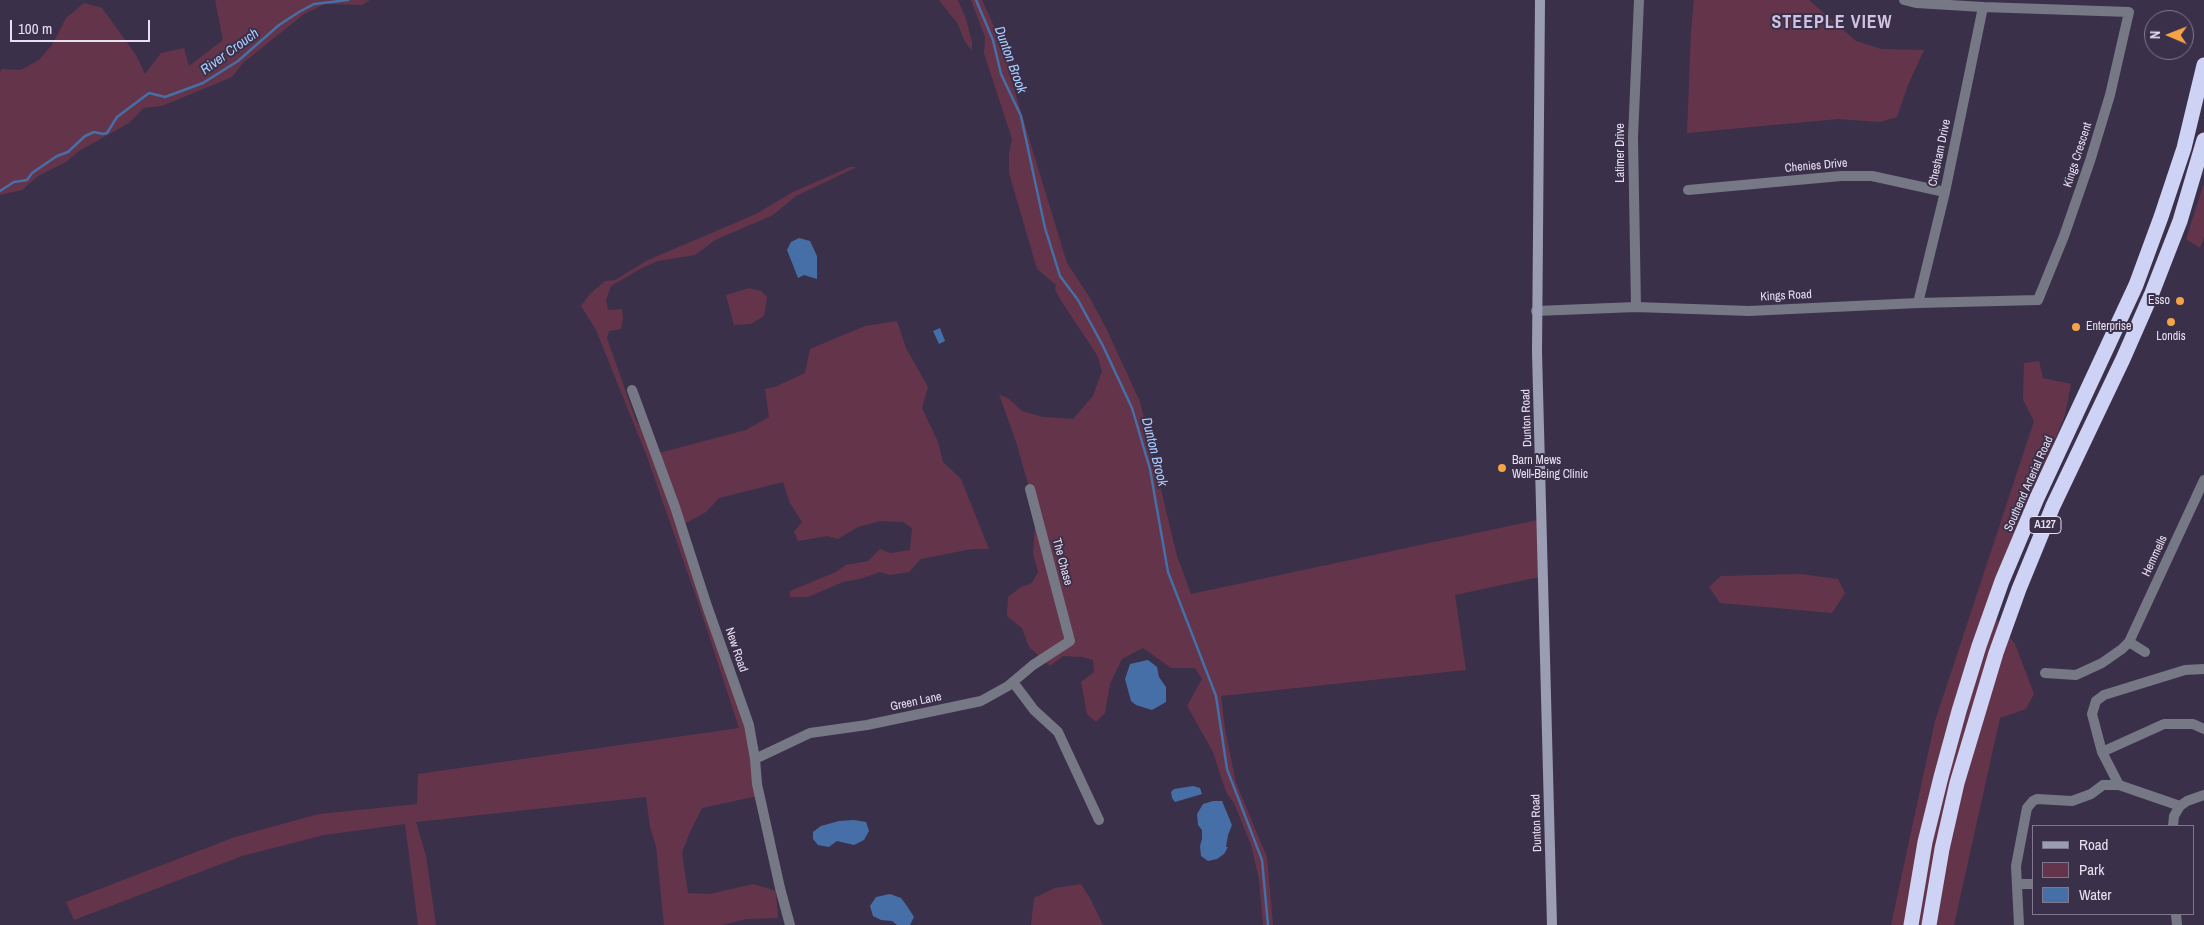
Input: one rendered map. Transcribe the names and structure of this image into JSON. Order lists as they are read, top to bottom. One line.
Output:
{"streets":{"highway":["Southend Arterial Road","A127"],"street":["Latimer Drive","Chesham Drive","Kings Crescent","Chenies Drive","Kings Road","Dunton Road","Hemmells","The Chase","New Road","Green Lane"]},"crossings":[["Latimer Drive","Kings Road"],["Chesham Drive","Kings Crescent"],["Chesham Drive","Chenies Drive"],["Chesham Drive","Kings Road"],["Kings Crescent","Kings Road"],["Kings Road","Dunton Road"],["The Chase","Green Lane"],["New Road","Green Lane"]],"districts":["STEEPLE VIEW"],"water":["River Crouch","Dunton Brook"],"places":["Esso","Londis","Enterprise","Barn Mews Well-Being Clinic"],"legend":["Road","Park","Water"],"scale_bar":"100 m","north":"left"}
